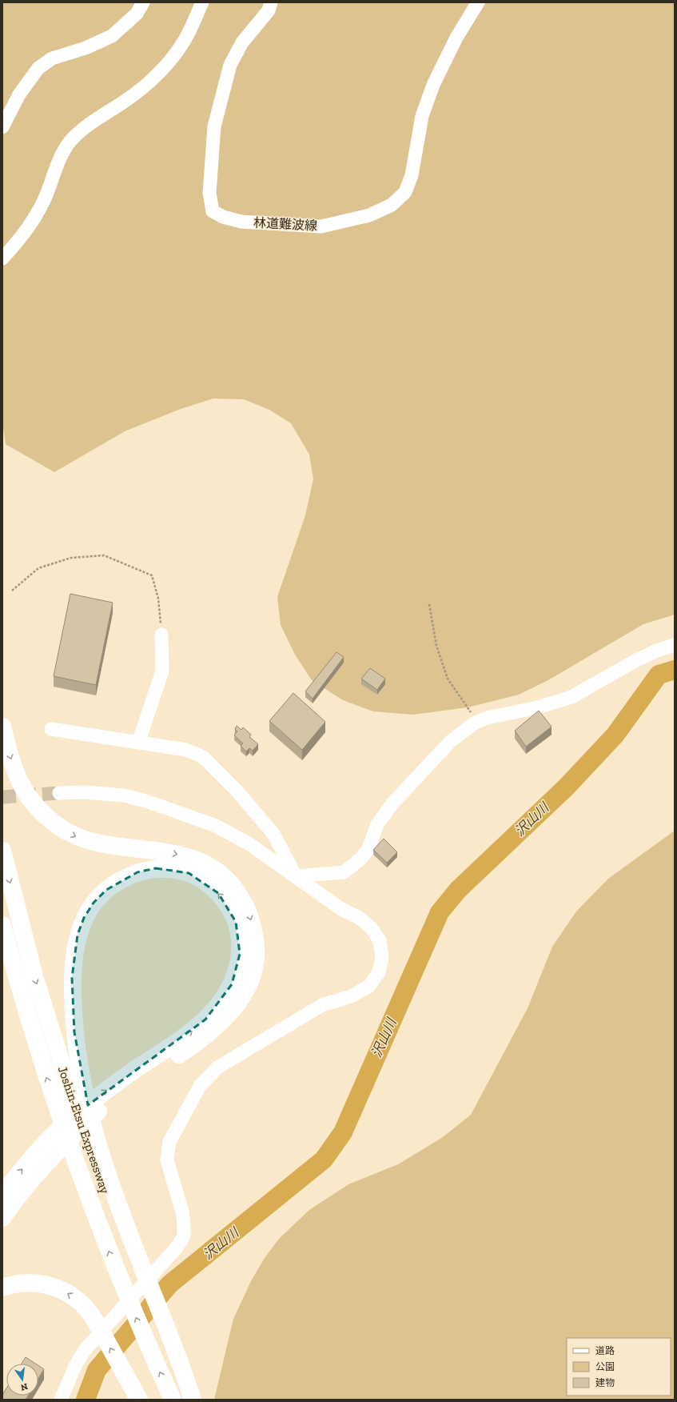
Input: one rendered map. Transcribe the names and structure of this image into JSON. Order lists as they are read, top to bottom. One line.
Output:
{"streets":{"highway":["Joshin-Etsu Expressway"],"street":["林道難波線"]},"water":["沢山川"],"legend":["道路","公園","建物"],"north":"bottom"}
